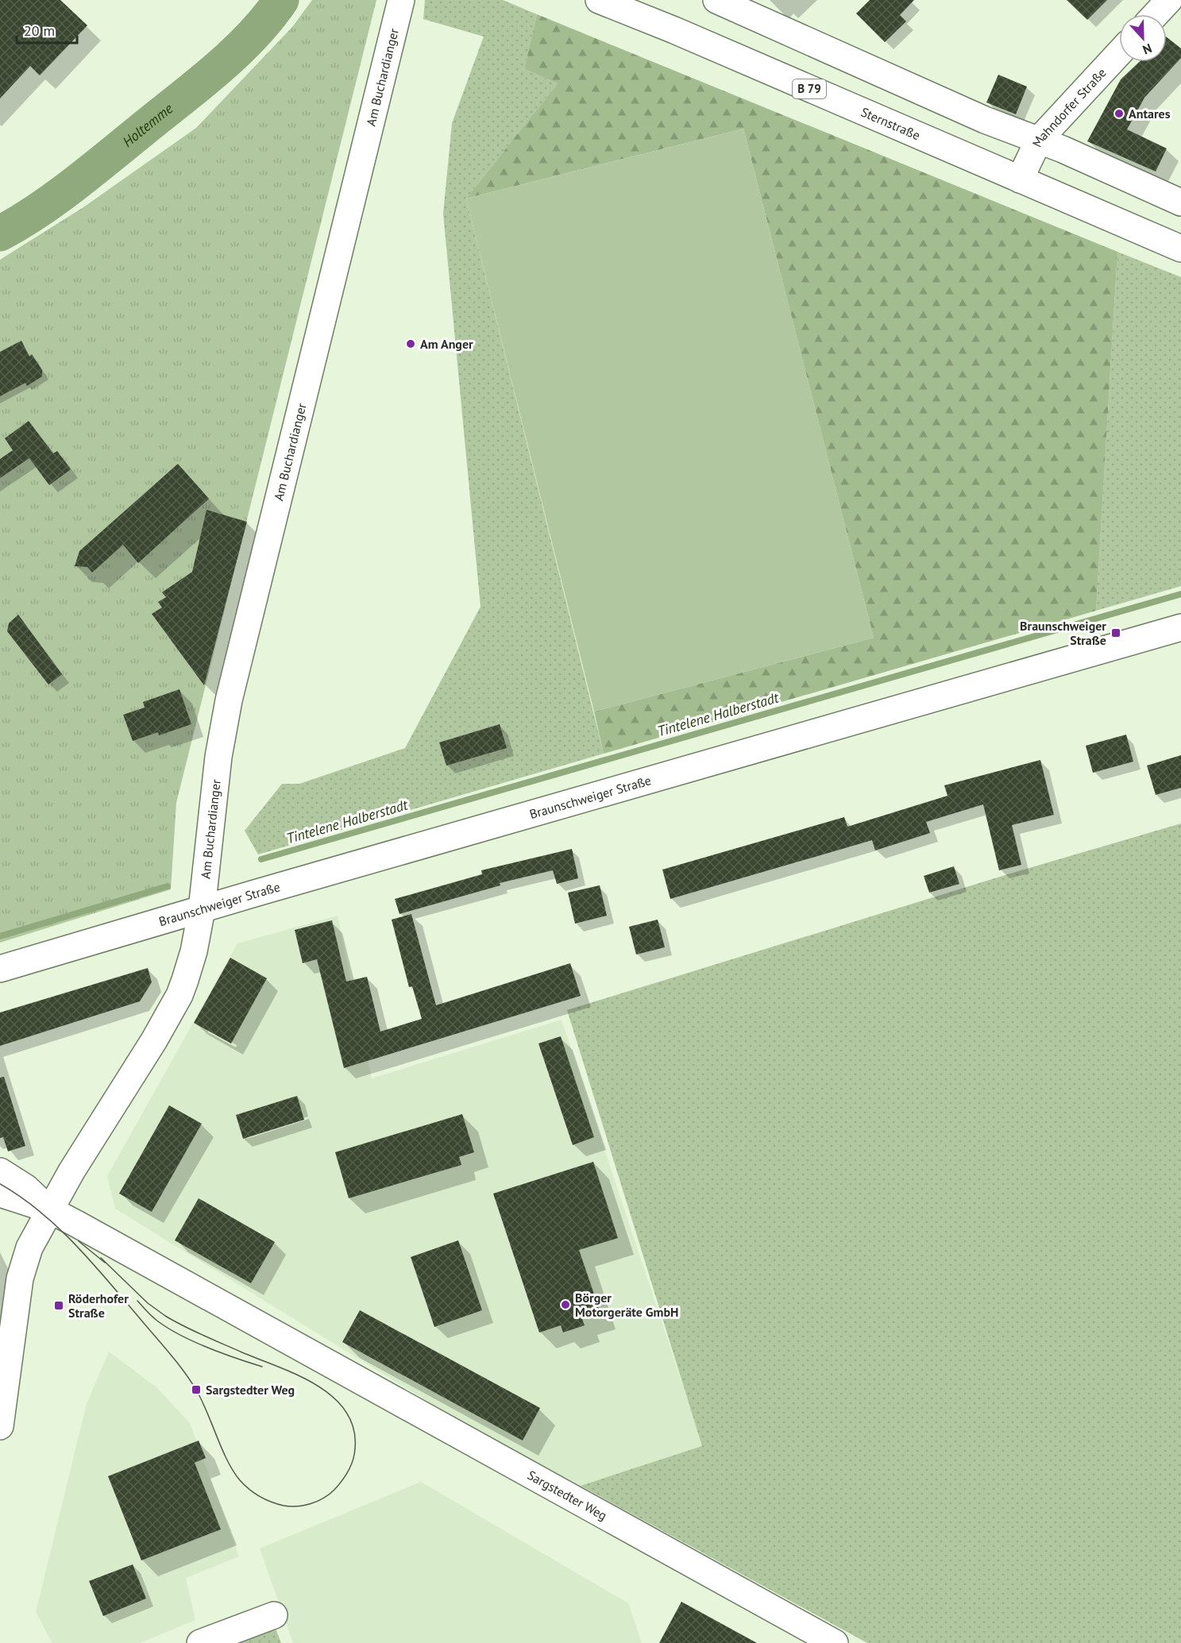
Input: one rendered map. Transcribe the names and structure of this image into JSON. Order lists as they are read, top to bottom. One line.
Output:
{"streets":{"street":["Am Buchardianger","B 79","Mahndorfer Straße","Sternstraße","Braunschweiger Straße","Sargstedter Weg"]},"crossings":[["Am Buchardianger","Braunschweiger Straße"],["Mahndorfer Straße","Sternstraße"]],"water":["Holtemme","Tintelene Halberstadt"],"places":{"other":["Antares","Am Anger","Börger Motorgeräte GmbH"],"transit":["Braunschweiger Straße","Röderhofer Straße","Sargstedter Weg"]},"scale_bar":"20 m","north":"bottom"}
